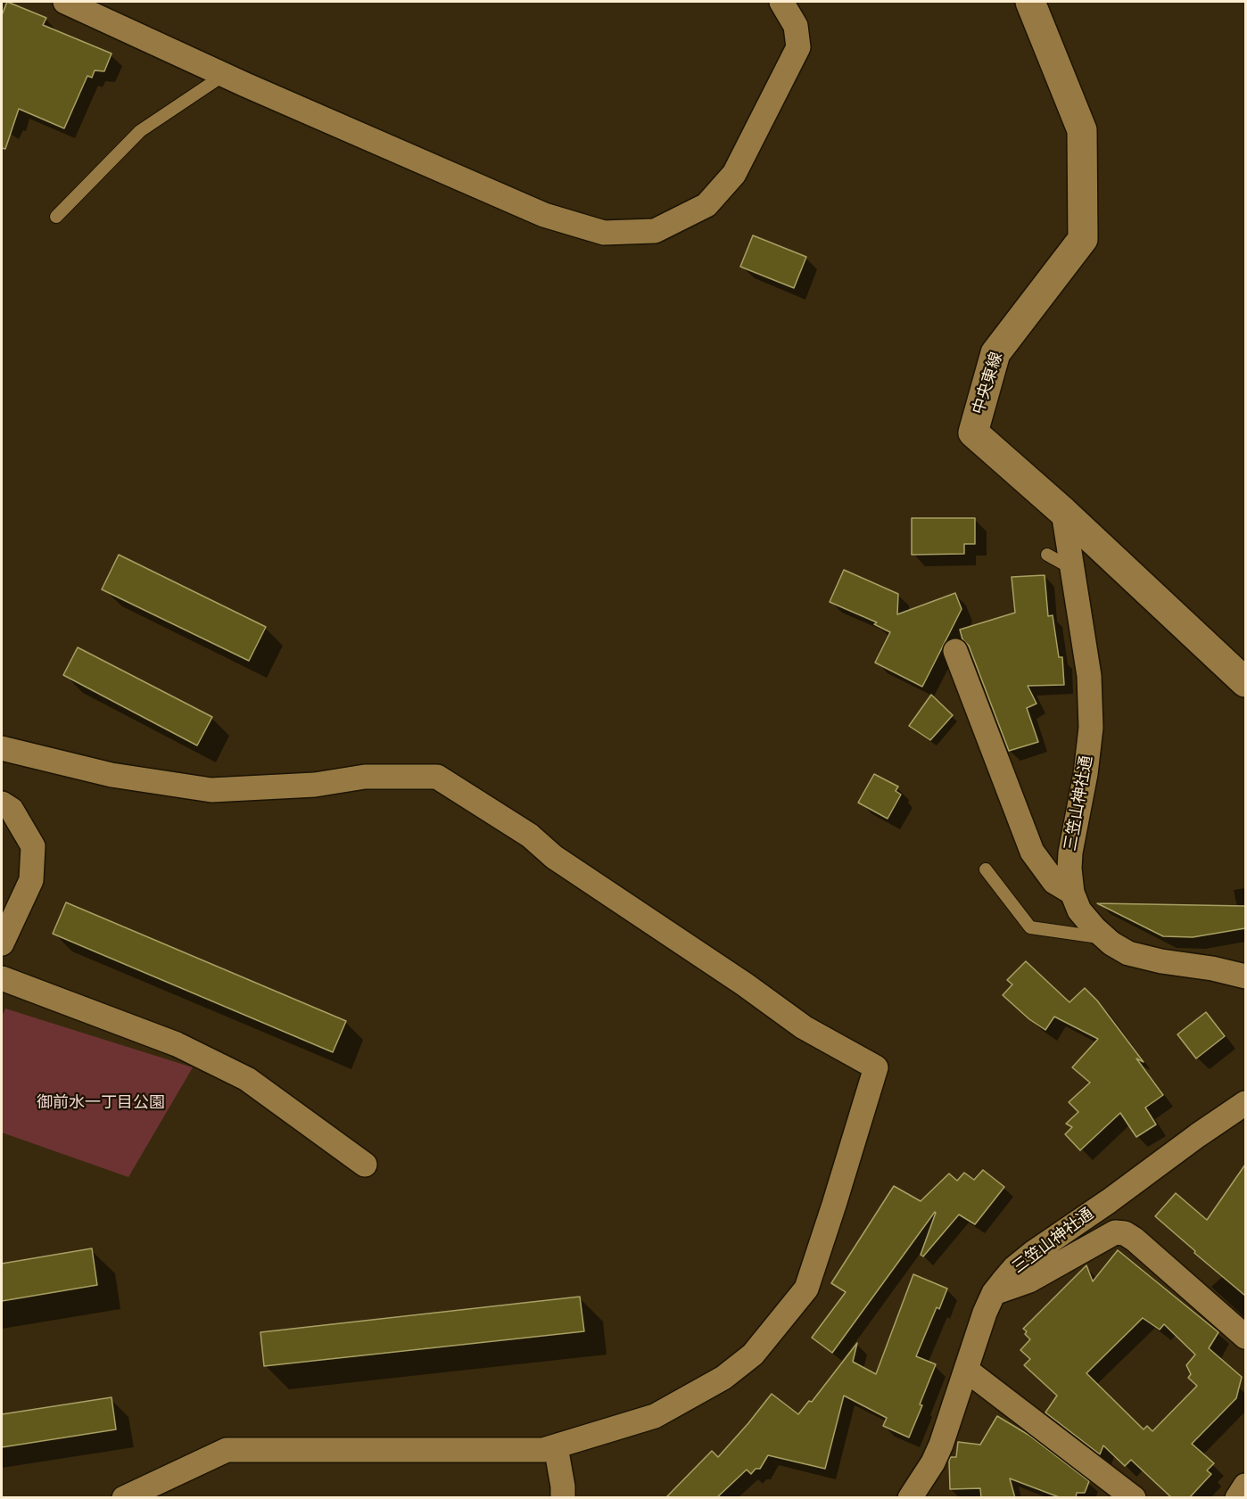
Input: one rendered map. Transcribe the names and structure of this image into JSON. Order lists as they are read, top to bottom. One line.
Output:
{"streets":{"main road":["中央東線"],"street":["三笠山神社通"]},"crossings":[["中央東線","三笠山神社通"]],"parks":["御前水一丁目公園"]}
